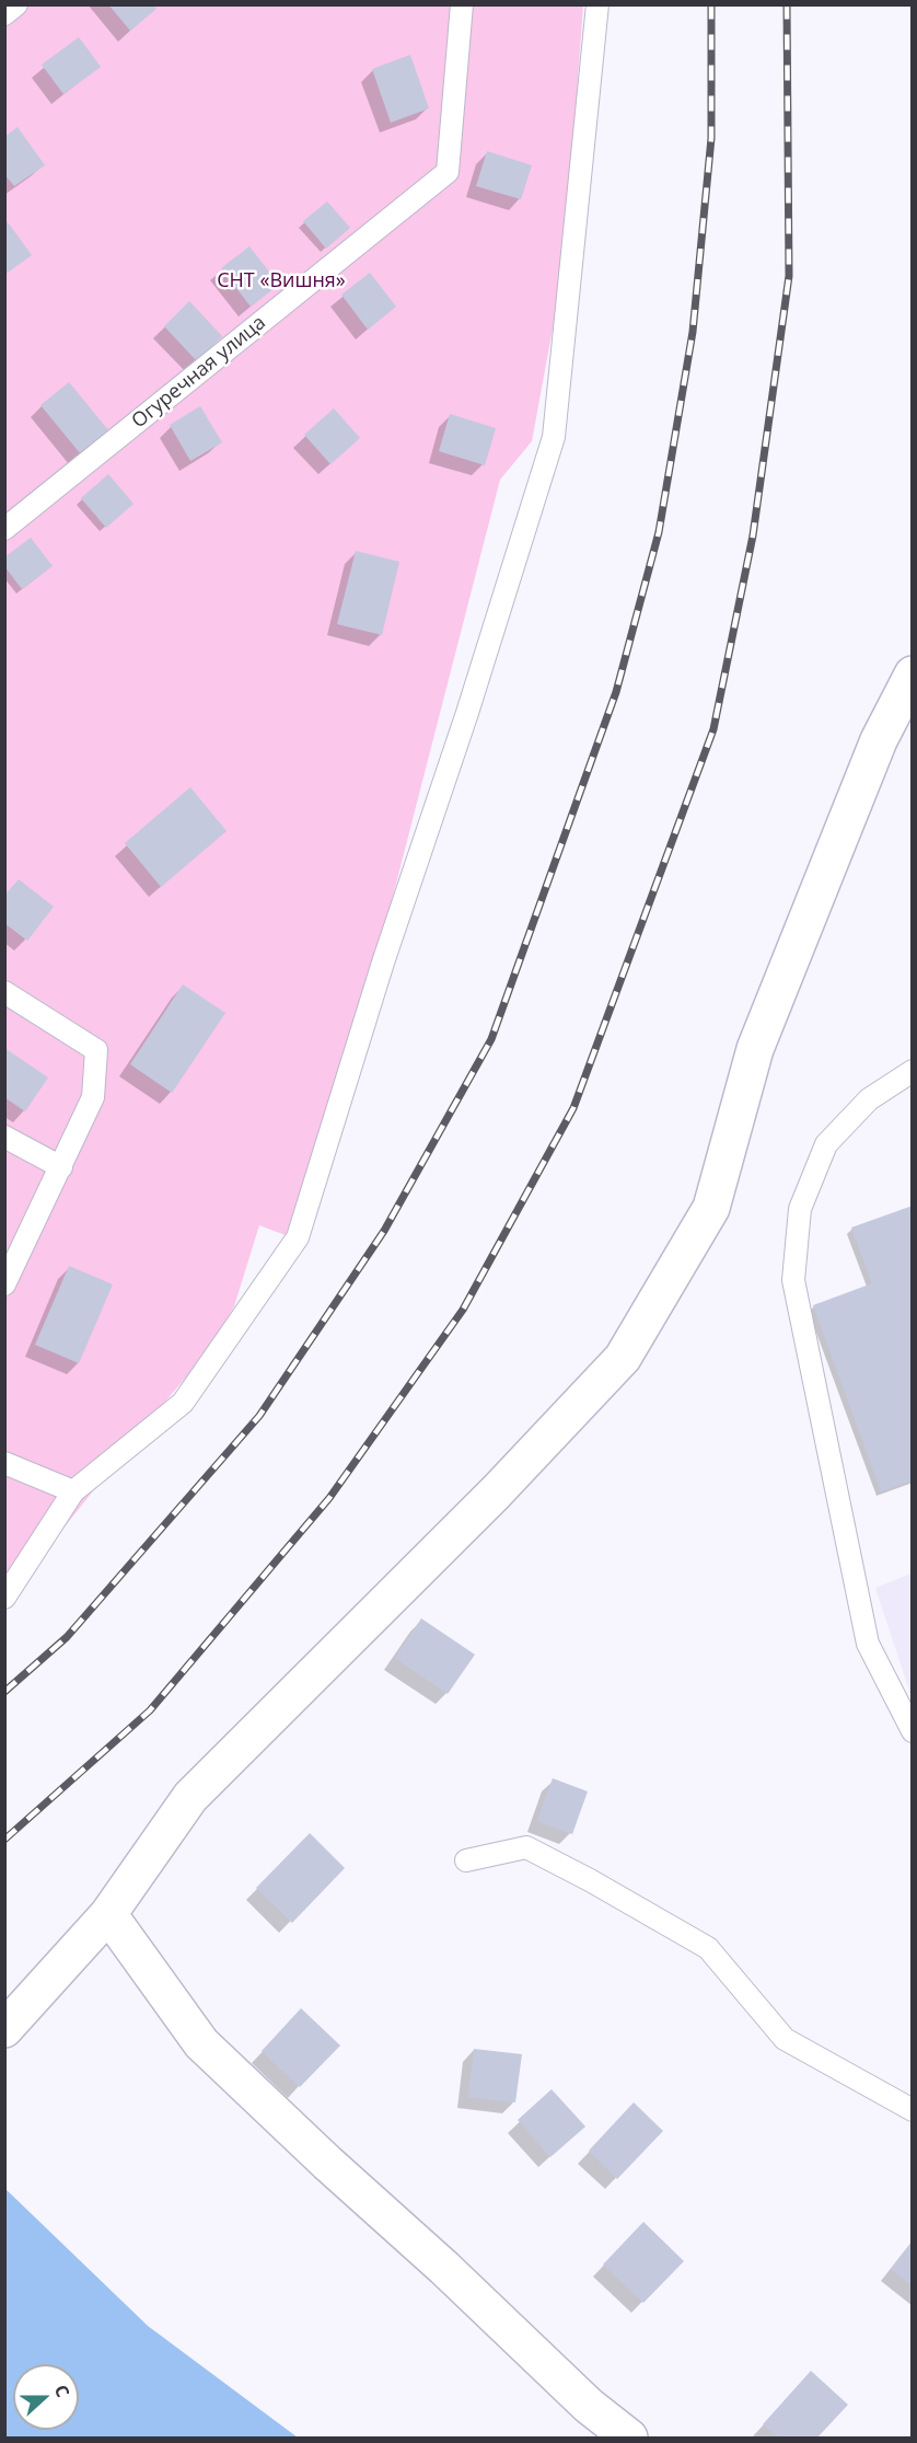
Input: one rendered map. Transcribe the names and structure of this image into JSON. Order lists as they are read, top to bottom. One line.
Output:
{"streets":{"lane":["Огуречная улица"]},"parks":["СНТ «Вишня»"],"north":"right"}
